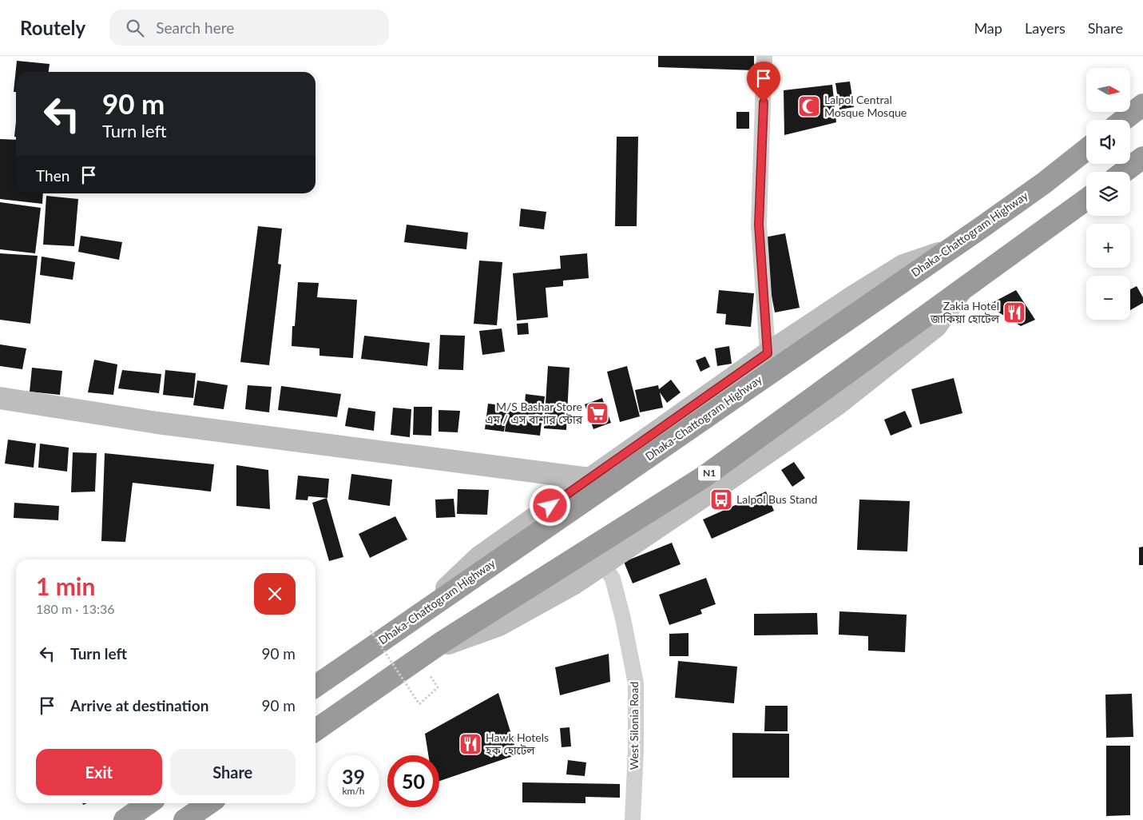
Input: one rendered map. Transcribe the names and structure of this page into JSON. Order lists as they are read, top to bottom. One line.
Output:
{"streets":{"highway":["Dhaka-Chattogram Highway","N1"],"street":["West Silonia Road"]},"places":{"mosque":["Lalpol Central Mosque Mosque"],"restaurant":["Zakia Hotel জাকিয়া হোটেল","Hawk Hotels হক হোটেল"],"supermarket":["M/S Bashar Store এম / এস বাশার স্টোর"],"bus stop":["Lalpol Bus Stand"]},"north":"right","page":{"header":"Routely","search":"Search here","nav":["Map","Layers","Share"],"map_buttons":["+","−"],"turn":["90 m","Turn left"],"then":"Then","heading":["1 min","180 m · 13:36"],"list":[{"name":"Turn left","value":"90 m"},{"name":"Arrive at destination","value":"90 m"}],"buttons":["Exit","Share"],"speed":"39 km/h","limit":"50"}}
